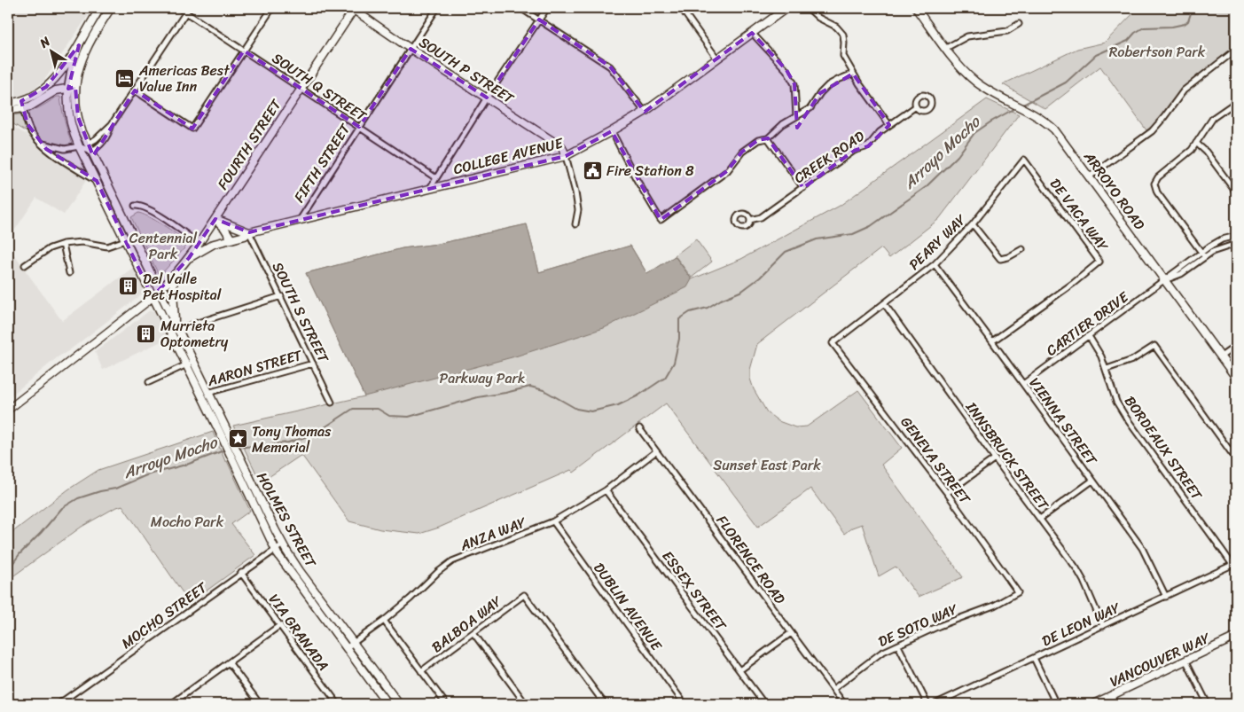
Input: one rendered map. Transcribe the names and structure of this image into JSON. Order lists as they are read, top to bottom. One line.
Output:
{"streets":{"main road":["SOUTH P STREET","FOURTH STREET","COLLEGE AVENUE","ARROYO ROAD","HOLMES STREET","VANCOUVER WAY"],"street":["SOUTH Q STREET","CREEK ROAD","FIFTH STREET","DE VACA WAY","PEARY WAY","SOUTH S STREET","CARTIER DRIVE","AARON STREET","VIENNA STREET","BORDEAUX STREET","INNSBRUCK STREET","GENEVA STREET","ANZA WAY","FLORENCE ROAD","ESSEX STREET","DUBLIN AVENUE","MOCHO STREET","BALBOA WAY","DE LEON WAY","DE SOTO WAY","VIA GRANADA"]},"crossings":[["SOUTH P STREET","FOURTH STREET"],["SOUTH P STREET","COLLEGE AVENUE"],["SOUTH P STREET","FIFTH STREET"],["SOUTH Q STREET","FOURTH STREET"],["SOUTH Q STREET","FIFTH STREET"],["FOURTH STREET","COLLEGE AVENUE"],["FOURTH STREET","HOLMES STREET"],["COLLEGE AVENUE","FIFTH STREET"],["COLLEGE AVENUE","SOUTH S STREET"],["ARROYO ROAD","CARTIER DRIVE"],["DE VACA WAY","PEARY WAY"],["DE VACA WAY","VIENNA STREET"],["PEARY WAY","VIENNA STREET"],["PEARY WAY","INNSBRUCK STREET"],["PEARY WAY","GENEVA STREET"],["SOUTH S STREET","AARON STREET"],["CARTIER DRIVE","VIENNA STREET"],["CARTIER DRIVE","BORDEAUX STREET"],["AARON STREET","HOLMES STREET"],["VIENNA STREET","DE LEON WAY"],["BORDEAUX STREET","DE LEON WAY"],["INNSBRUCK STREET","DE LEON WAY"],["GENEVA STREET","DE SOTO WAY"],["HOLMES STREET","ANZA WAY"],["HOLMES STREET","MOCHO STREET"],["ANZA WAY","FLORENCE ROAD"],["ANZA WAY","ESSEX STREET"],["ANZA WAY","DUBLIN AVENUE"],["FLORENCE ROAD","DE SOTO WAY"],["MOCHO STREET","VIA GRANADA"]],"water":["Arroyo Mocho"],"parks":["Robertson Park","Centennial Park","Parkway Park","Sunset East Park","Mocho Park"],"places":{"hotel":["Americas Best Value Inn"],"public building":["Fire Station 8"],"building":["Del Valle Pet Hospital","Murrieta Optometry"],"place":["Tony Thomas Memorial"]},"north":"top left"}
